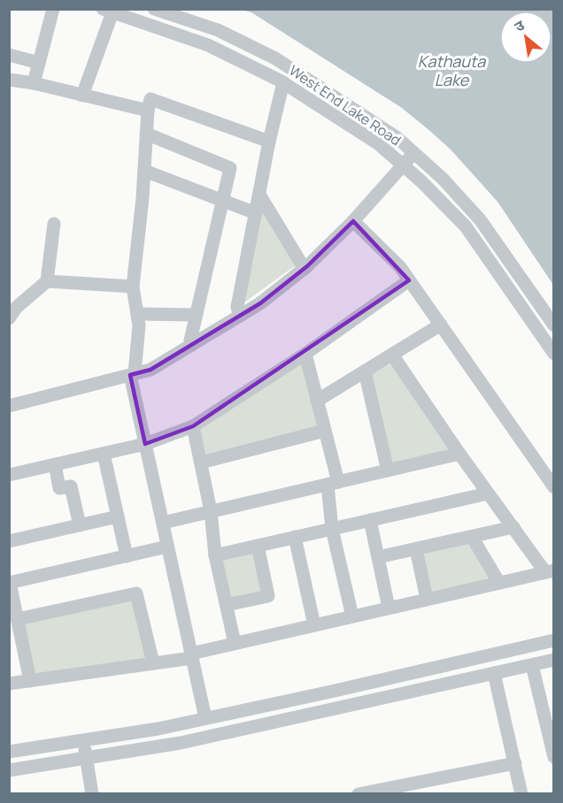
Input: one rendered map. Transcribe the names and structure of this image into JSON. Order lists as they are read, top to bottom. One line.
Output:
{"streets":{"street":["West End Lake Road"]},"water":["Kathauta Lake"],"north":"top left"}
